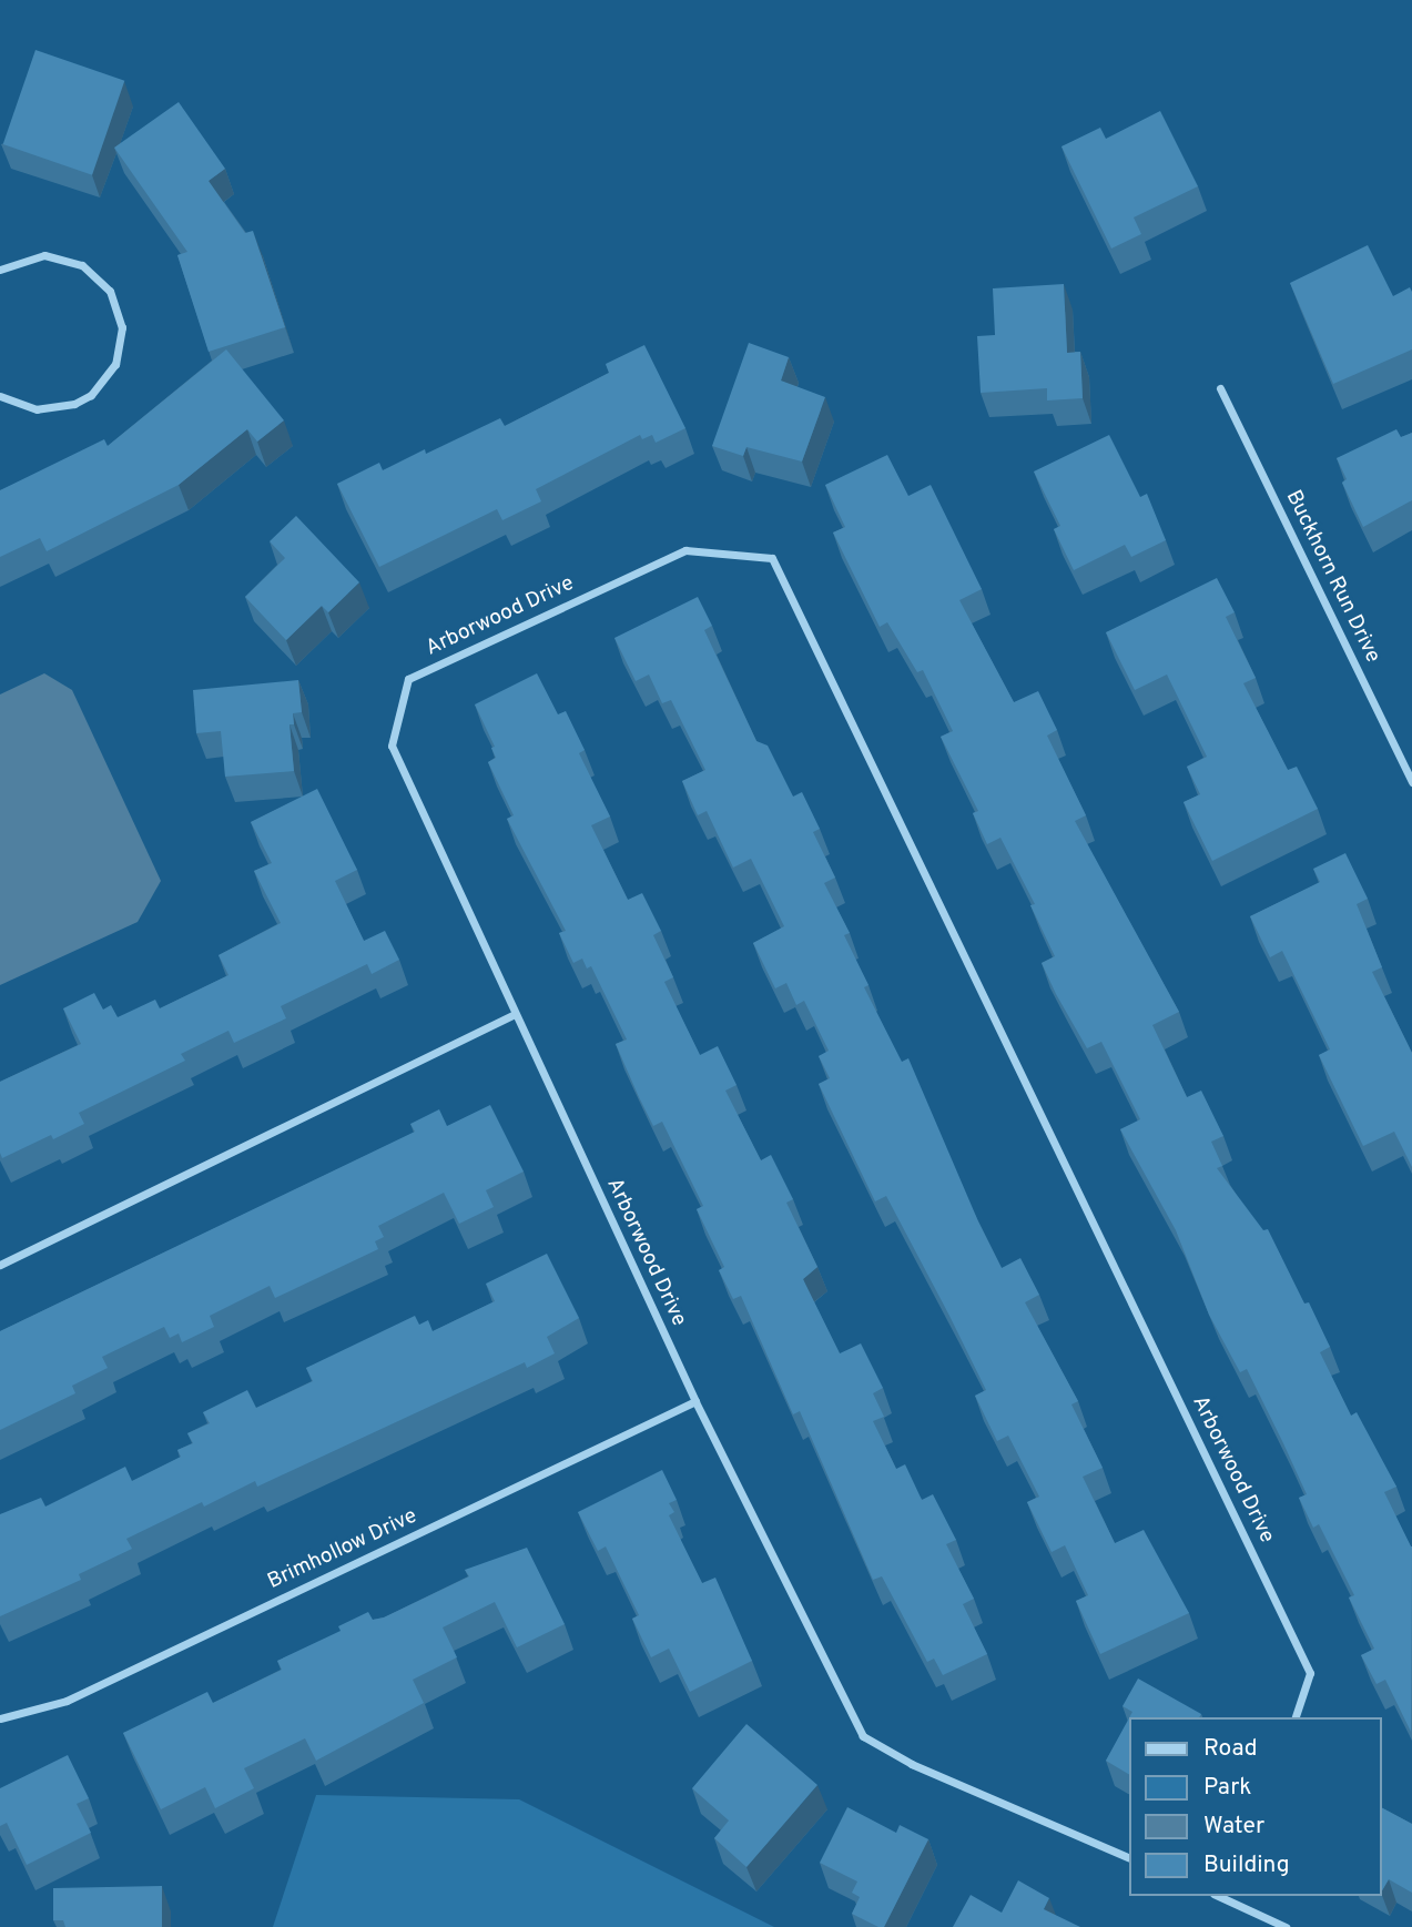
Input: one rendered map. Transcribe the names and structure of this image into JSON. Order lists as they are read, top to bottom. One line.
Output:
{"streets":{"street":["Buckhorn Run Drive","Arborwood Drive","Brimhollow Drive"]},"crossings":[["Arborwood Drive","Brimhollow Drive"]],"legend":["Road","Park","Water","Building"]}
